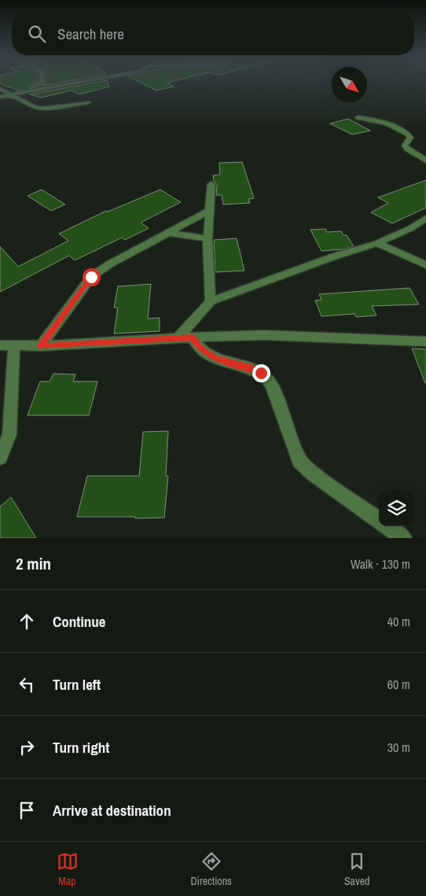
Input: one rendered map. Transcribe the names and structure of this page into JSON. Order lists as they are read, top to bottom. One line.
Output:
{"north":"bottom right","page":{"search":"Search here","heading":["2 min","Walk · 130 m"],"list":[["Continue","40 m"],["Turn left","60 m"],["Turn right","30 m"],"Arrive at destination"],"nav":["Map","Directions","Saved"]}}
